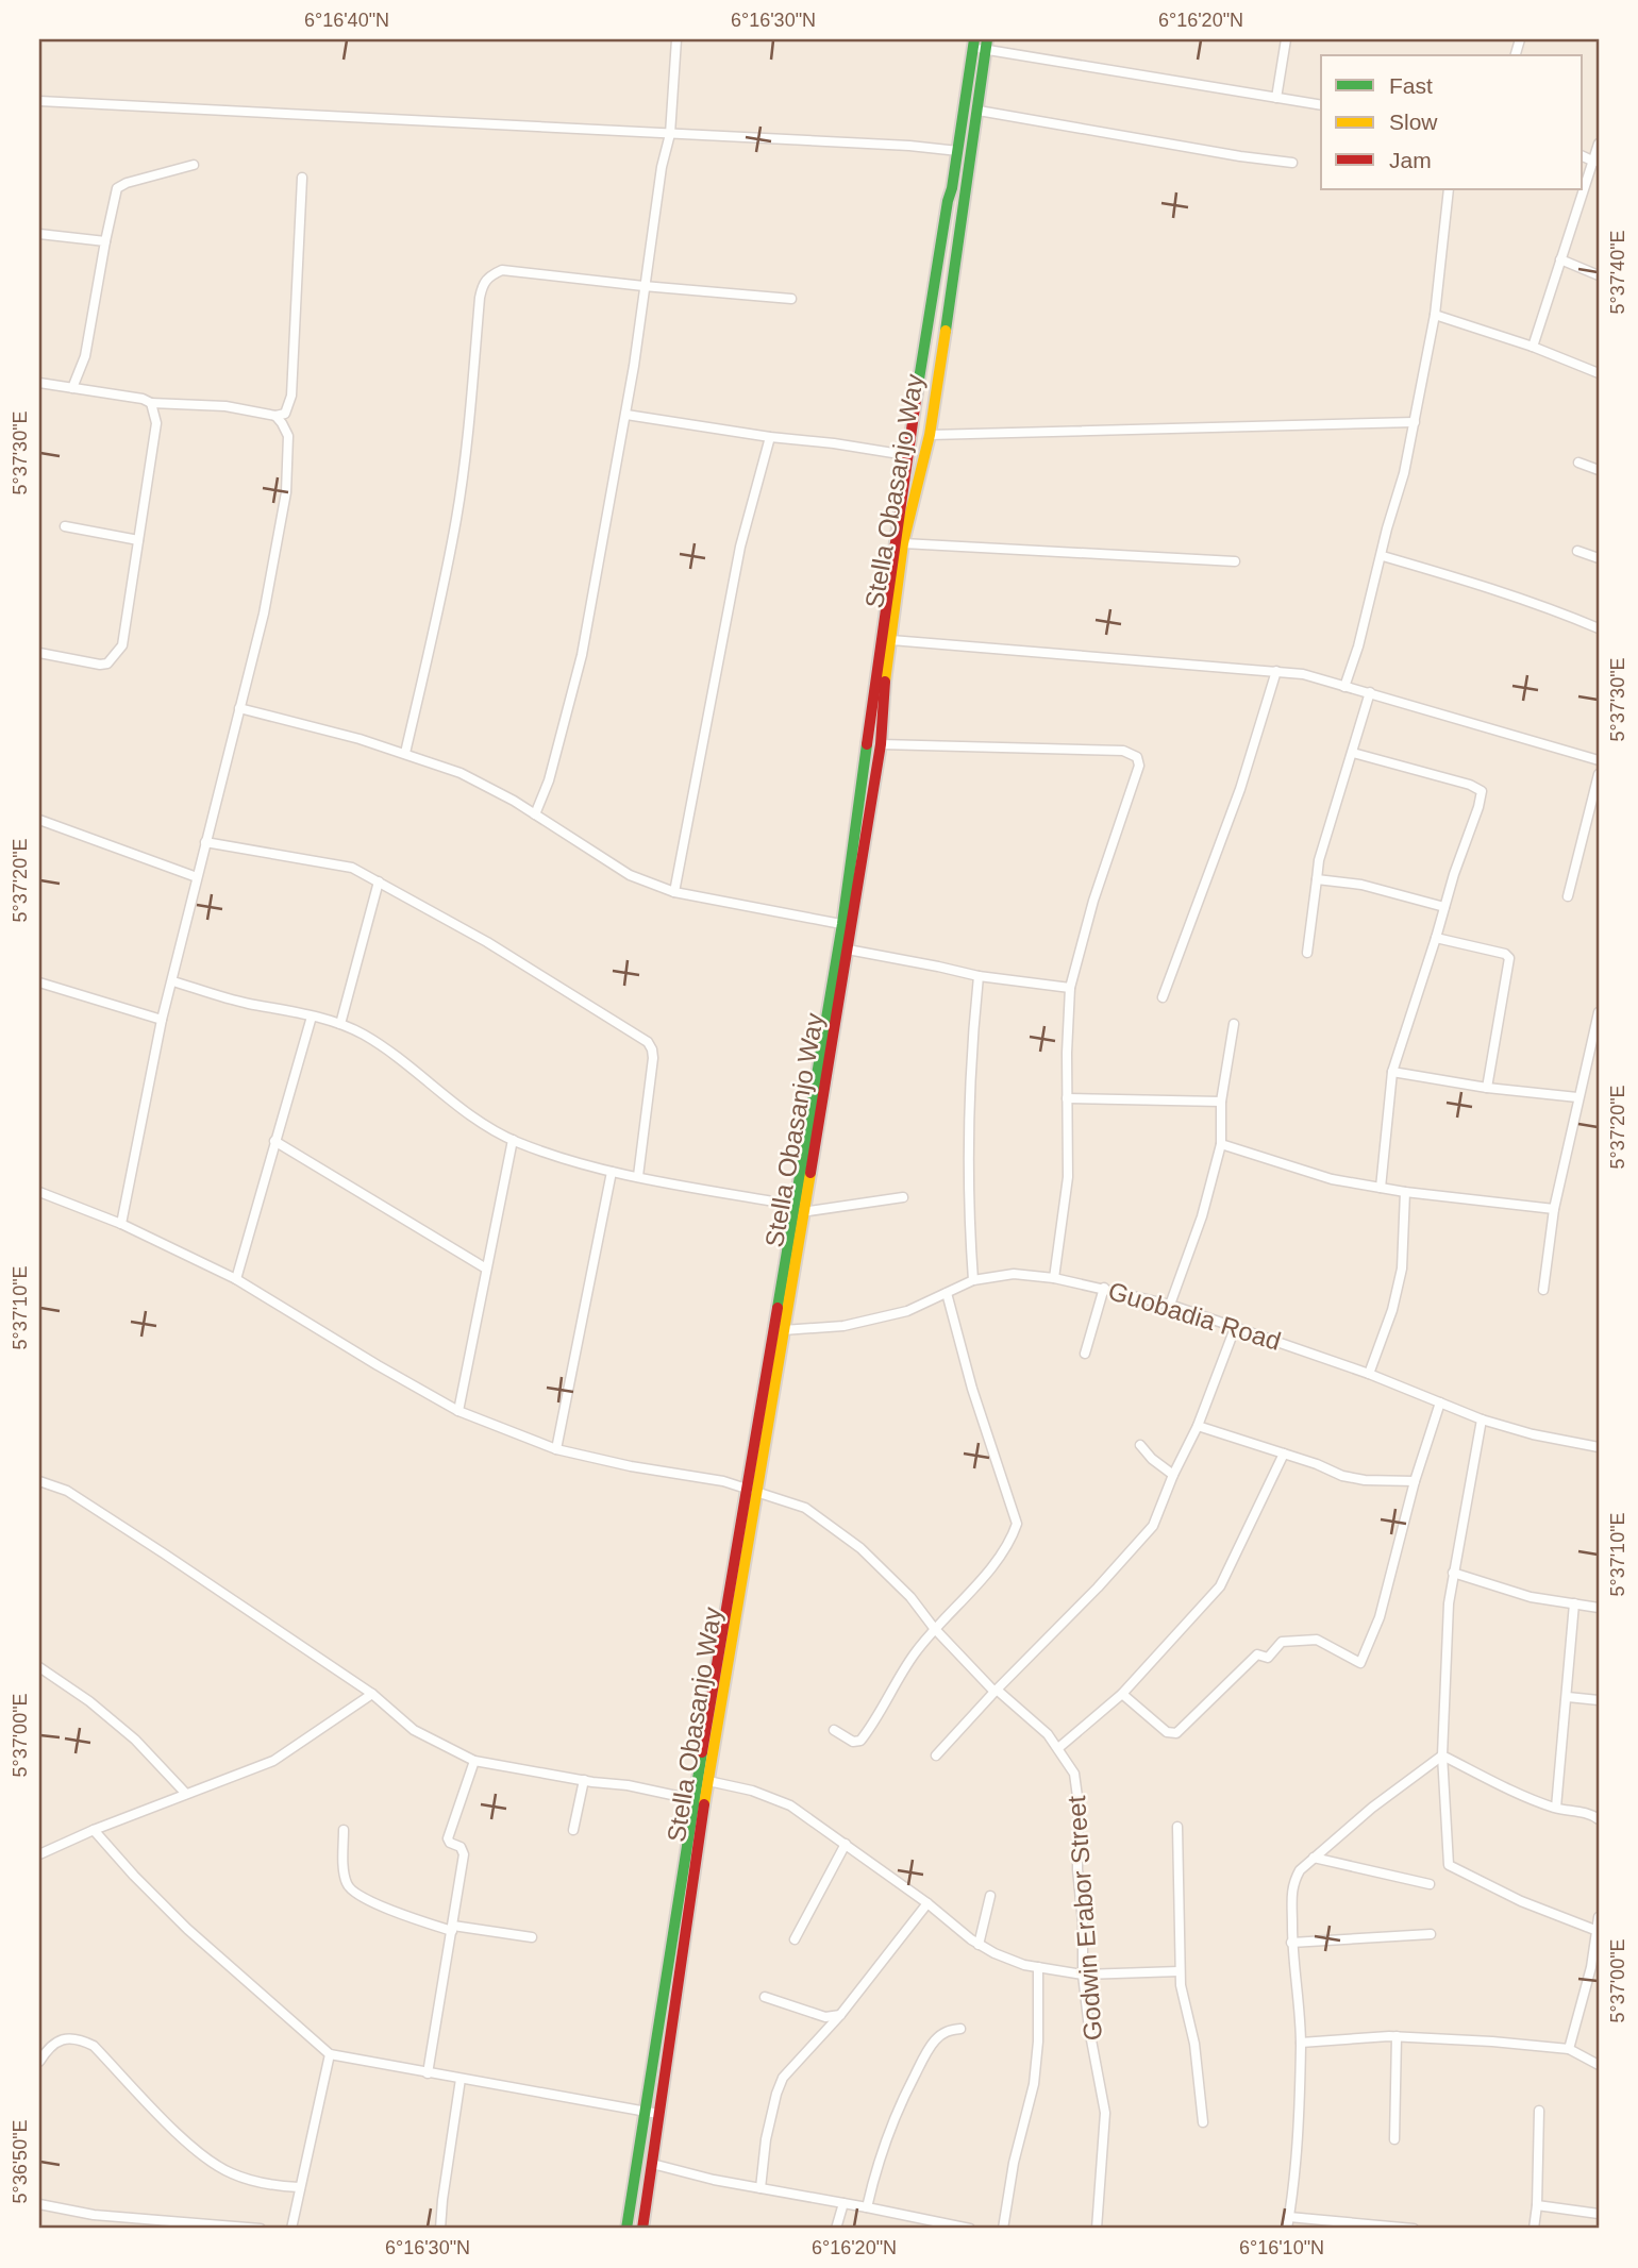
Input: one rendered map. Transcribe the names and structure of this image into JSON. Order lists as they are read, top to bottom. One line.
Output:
{"streets":{"street":["Stella Obasanjo Way","Guobadia Road","Godwin Erabor Street"]},"crossings":[["Stella Obasanjo Way","Guobadia Road"],["Stella Obasanjo Way","Godwin Erabor Street"]],"legend":["Fast","Slow","Jam"],"coordinates":["6°16'40\"N","6°16'30\"N","6°16'20\"N","5°37'40\"E","5°37'30\"E","5°37'20\"E","5°37'10\"E","5°37'00\"E","5°36'50\"E","6°16'10\"N"]}
